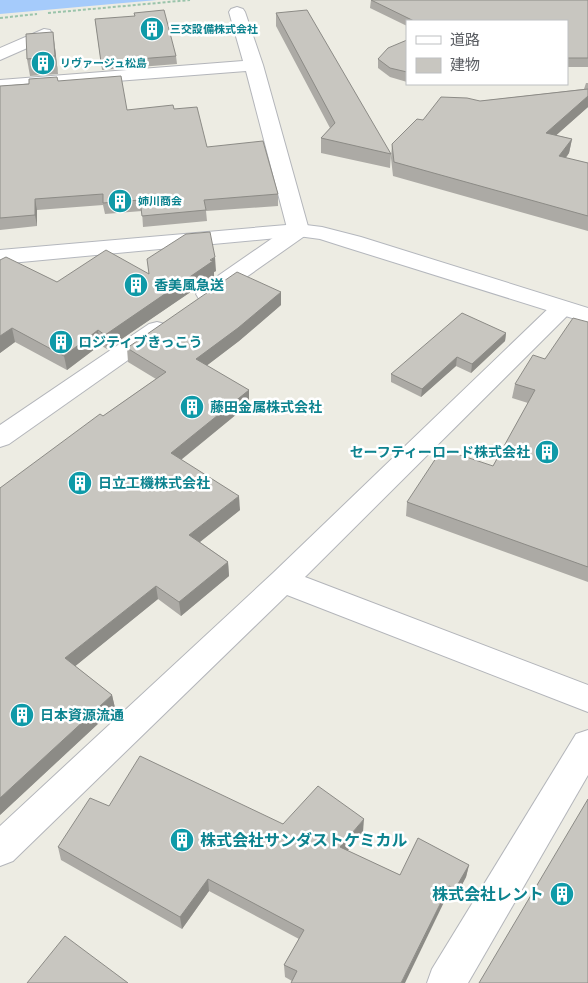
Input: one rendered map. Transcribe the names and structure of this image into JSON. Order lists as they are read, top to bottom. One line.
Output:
{"places":{"building":["三交設備株式会社","リヴァージュ松島","姉川商会","香美風急送","ロジティブきっこう","藤田金属株式会社","セーフティーロード株式会社","日立工機株式会社","日本資源流通","株式会社サンダストケミカル","株式会社レント"]},"legend":["道路","建物"]}
